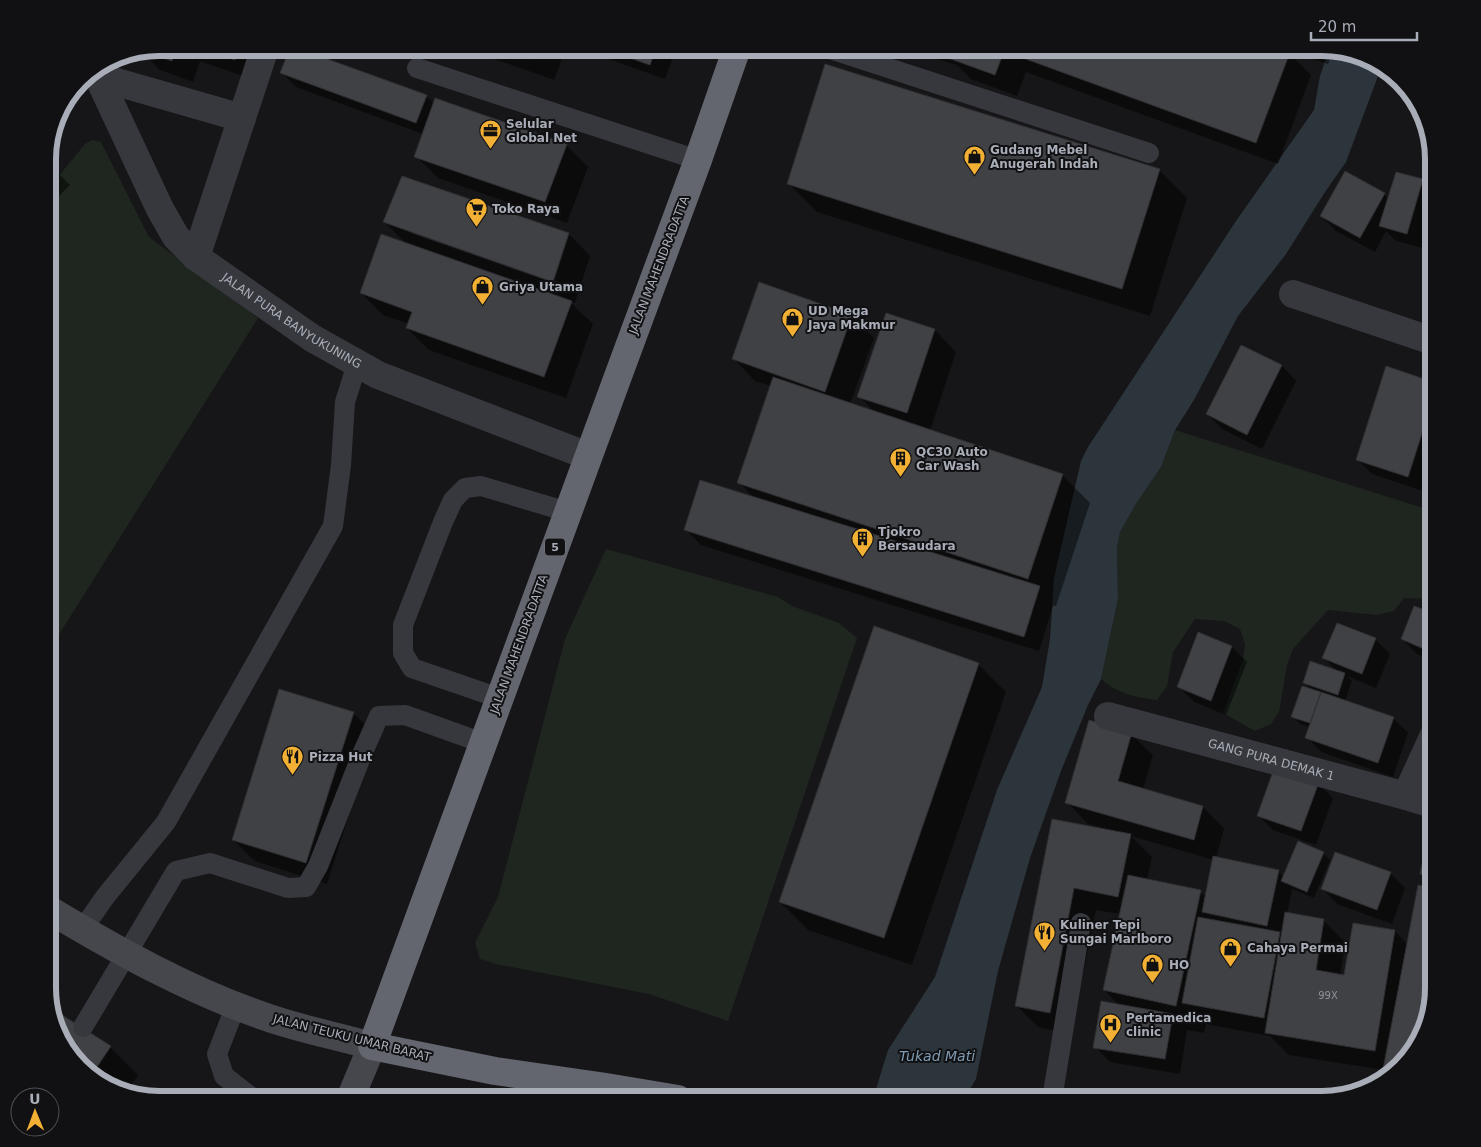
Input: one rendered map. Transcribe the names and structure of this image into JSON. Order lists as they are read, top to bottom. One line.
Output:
{"streets":{"highway":["JALAN MAHENDRADATTA","5","JALAN TEUKU UMAR BARAT"],"street":["JALAN PURA BANYUKUNING","GANG PURA DEMAK 1"]},"crossings":[["JALAN MAHENDRADATTA","JALAN PURA BANYUKUNING"],["JALAN MAHENDRADATTA","JALAN TEUKU UMAR BARAT"]],"water":["Tukad Mati"],"places":{"office":["Selular Global Net"],"shop":["Gudang Mebel Anugerah Indah","Griya Utama","UD Mega Jaya Makmur","Cahaya Permai","HO"],"supermarket":["Toko Raya"],"building":["QC30 Auto Car Wash","Tjokro Bersaudara"],"restaurant":["Pizza Hut","Kuliner Tepi Sungai Marlboro"],"hospital":["Pertamedica clinic"]},"house_numbers":["99X"],"scale_bar":"20 m","north":"top"}
